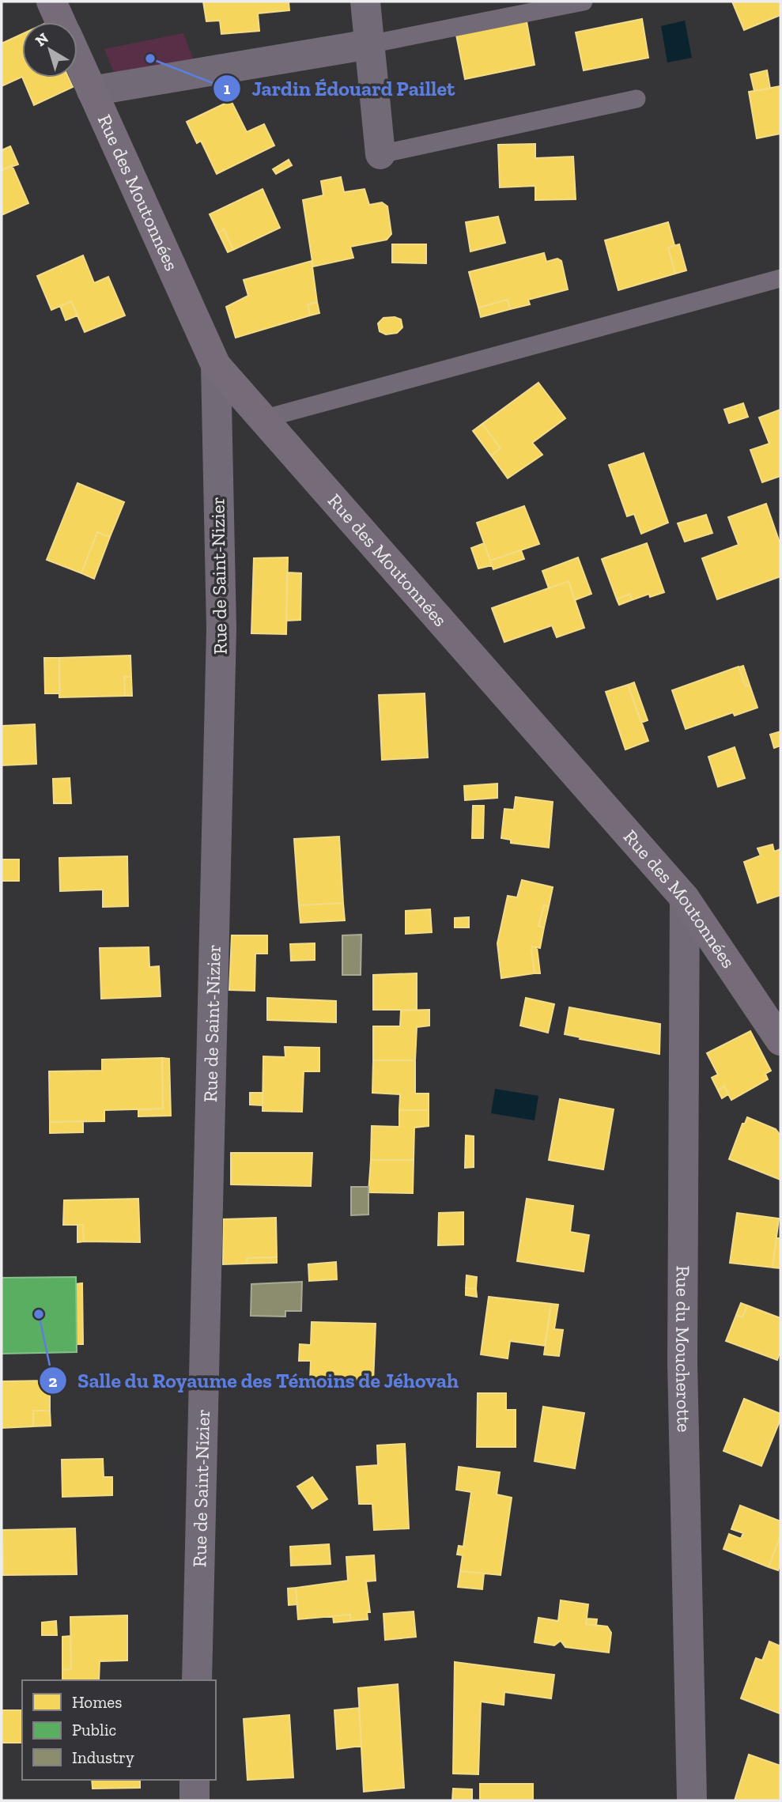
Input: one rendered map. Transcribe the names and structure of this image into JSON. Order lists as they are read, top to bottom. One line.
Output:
{"streets":{"street":["Rue des Moutonnées","Rue de Saint-Nizier","Rue du Moucherotte"]},"crossings":[["Rue des Moutonnées","Rue de Saint-Nizier"],["Rue des Moutonnées","Rue du Moucherotte"]],"places":["Jardin Édouard Paillet","Salle du Royaume des Témoins de Jéhovah"],"legend":["Homes","Public","Industry"],"north":"top left"}
